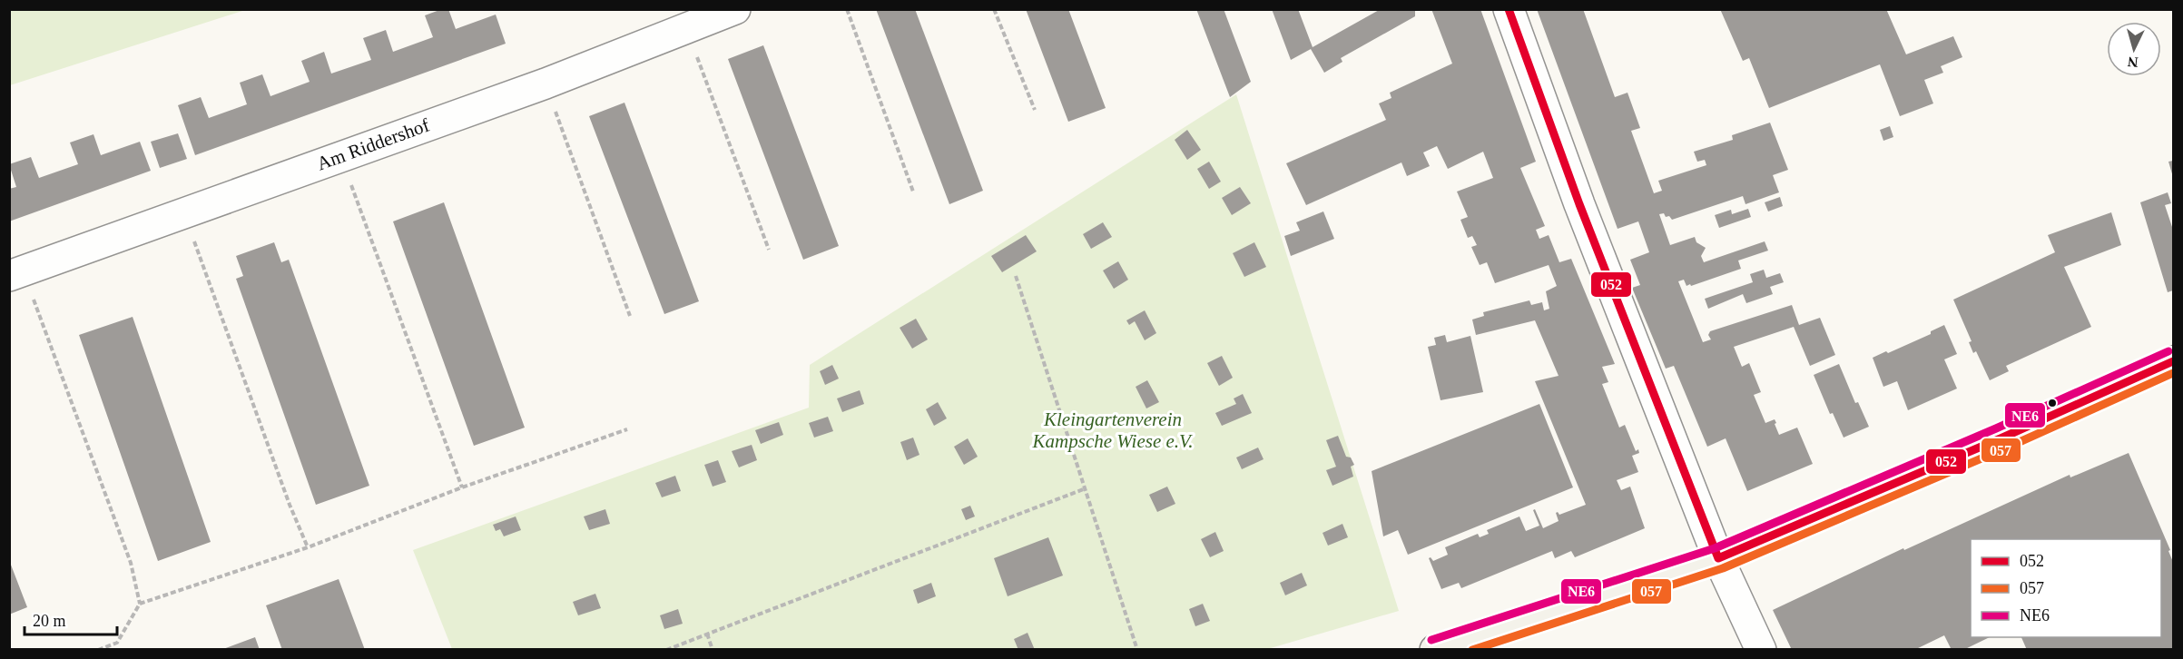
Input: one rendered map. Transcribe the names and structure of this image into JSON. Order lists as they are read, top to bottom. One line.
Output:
{"streets":{"street":["Am Riddershof"]},"parks":["Kleingartenverein Kampsche Wiese e.V."],"lines":["transit line 052","transit line NE6","transit line 057"],"legend":["052","057","NE6"],"scale_bar":"20 m","north":"bottom"}
